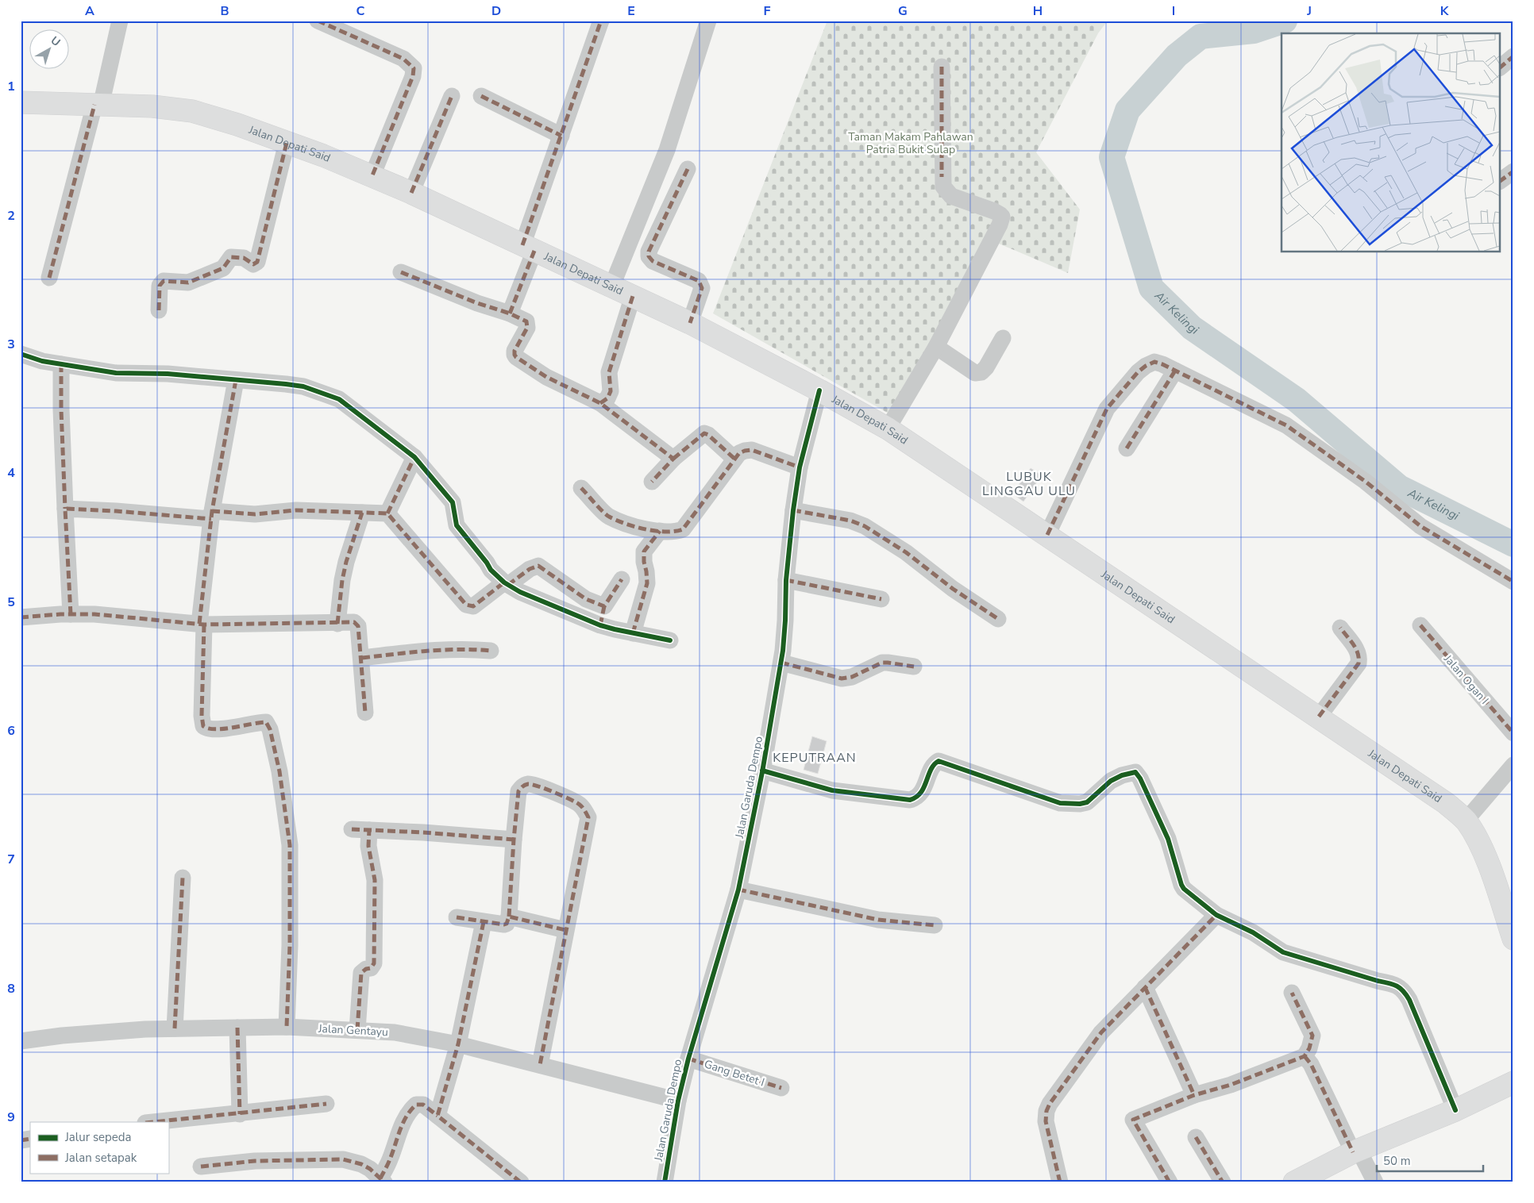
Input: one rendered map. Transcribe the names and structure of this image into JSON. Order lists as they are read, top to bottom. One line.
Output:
{"streets":{"main road":["Jalan Depati Said"],"street":["Jalan Ogan I","Jalan Garuda Dempo","Jalan Gentayu","Gang Betet I"]},"crossings":[["Jalan Depati Said","Jalan Garuda Dempo"],["Jalan Garuda Dempo","Jalan Gentayu"],["Jalan Garuda Dempo","Gang Betet I"]],"districts":["LUBUK LINGGAU ULU","KEPUTRAAN"],"water":["Air Kelingi"],"parks":["Taman Makam Pahlawan Patria Bukit Sulap"],"legend":["Jalur sepeda","Jalan setapak"],"scale_bar":"50 m","north":"top right","grid":{"columns":["A","B","C","D","E","F","G","H","I","J","K"],"rows":["1","2","3","4","5","6","7","8","9"]}}
